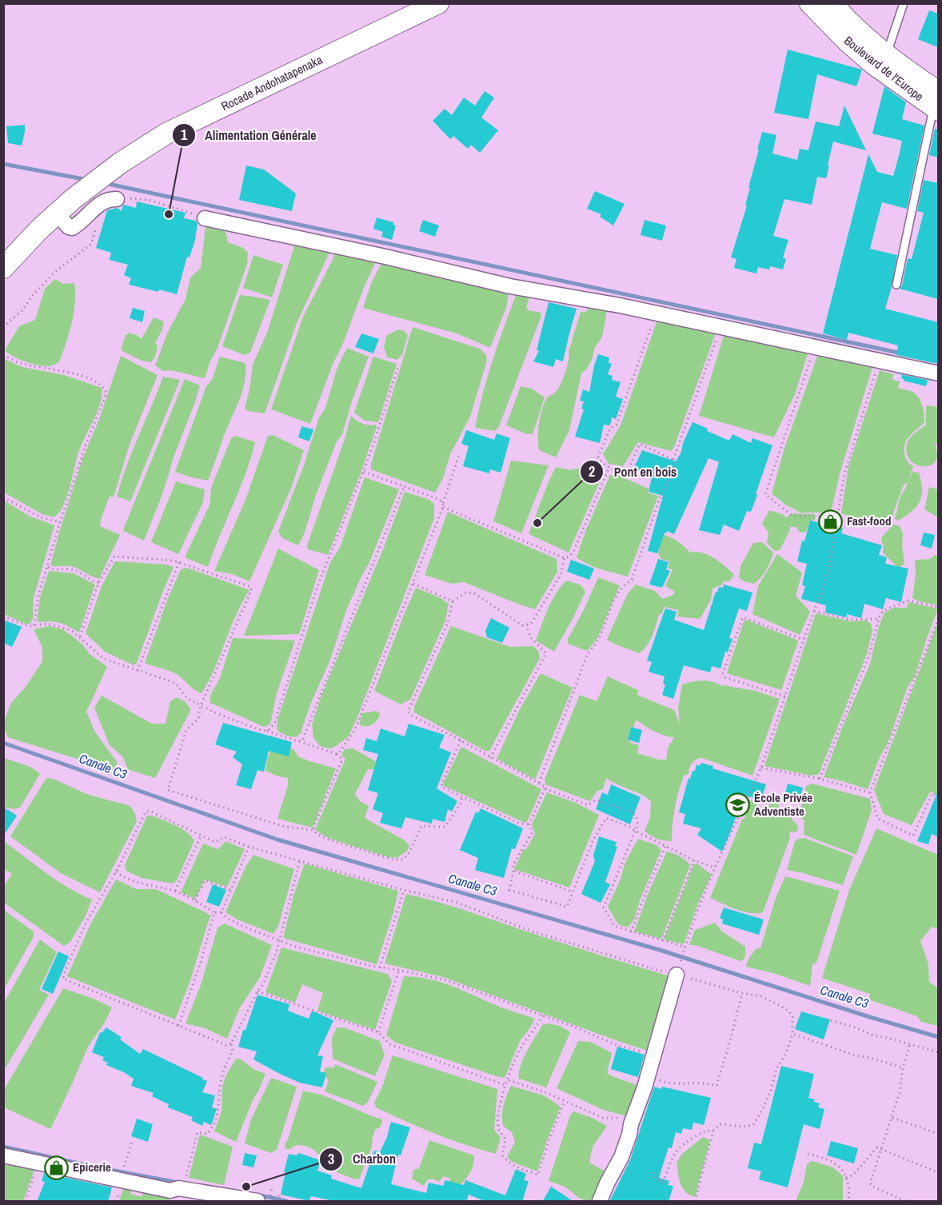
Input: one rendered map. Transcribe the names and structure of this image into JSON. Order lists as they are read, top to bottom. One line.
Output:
{"streets":{"main road":["Boulevard de l'Europe","Rocade Andohatapenaka"]},"water":["Canale C3"],"places":{"other":["Alimentation Générale","Pont en bois","Charbon"],"shop":["Fast-food","Epicerie"],"school or university":["École Privée Adventiste"]}}
